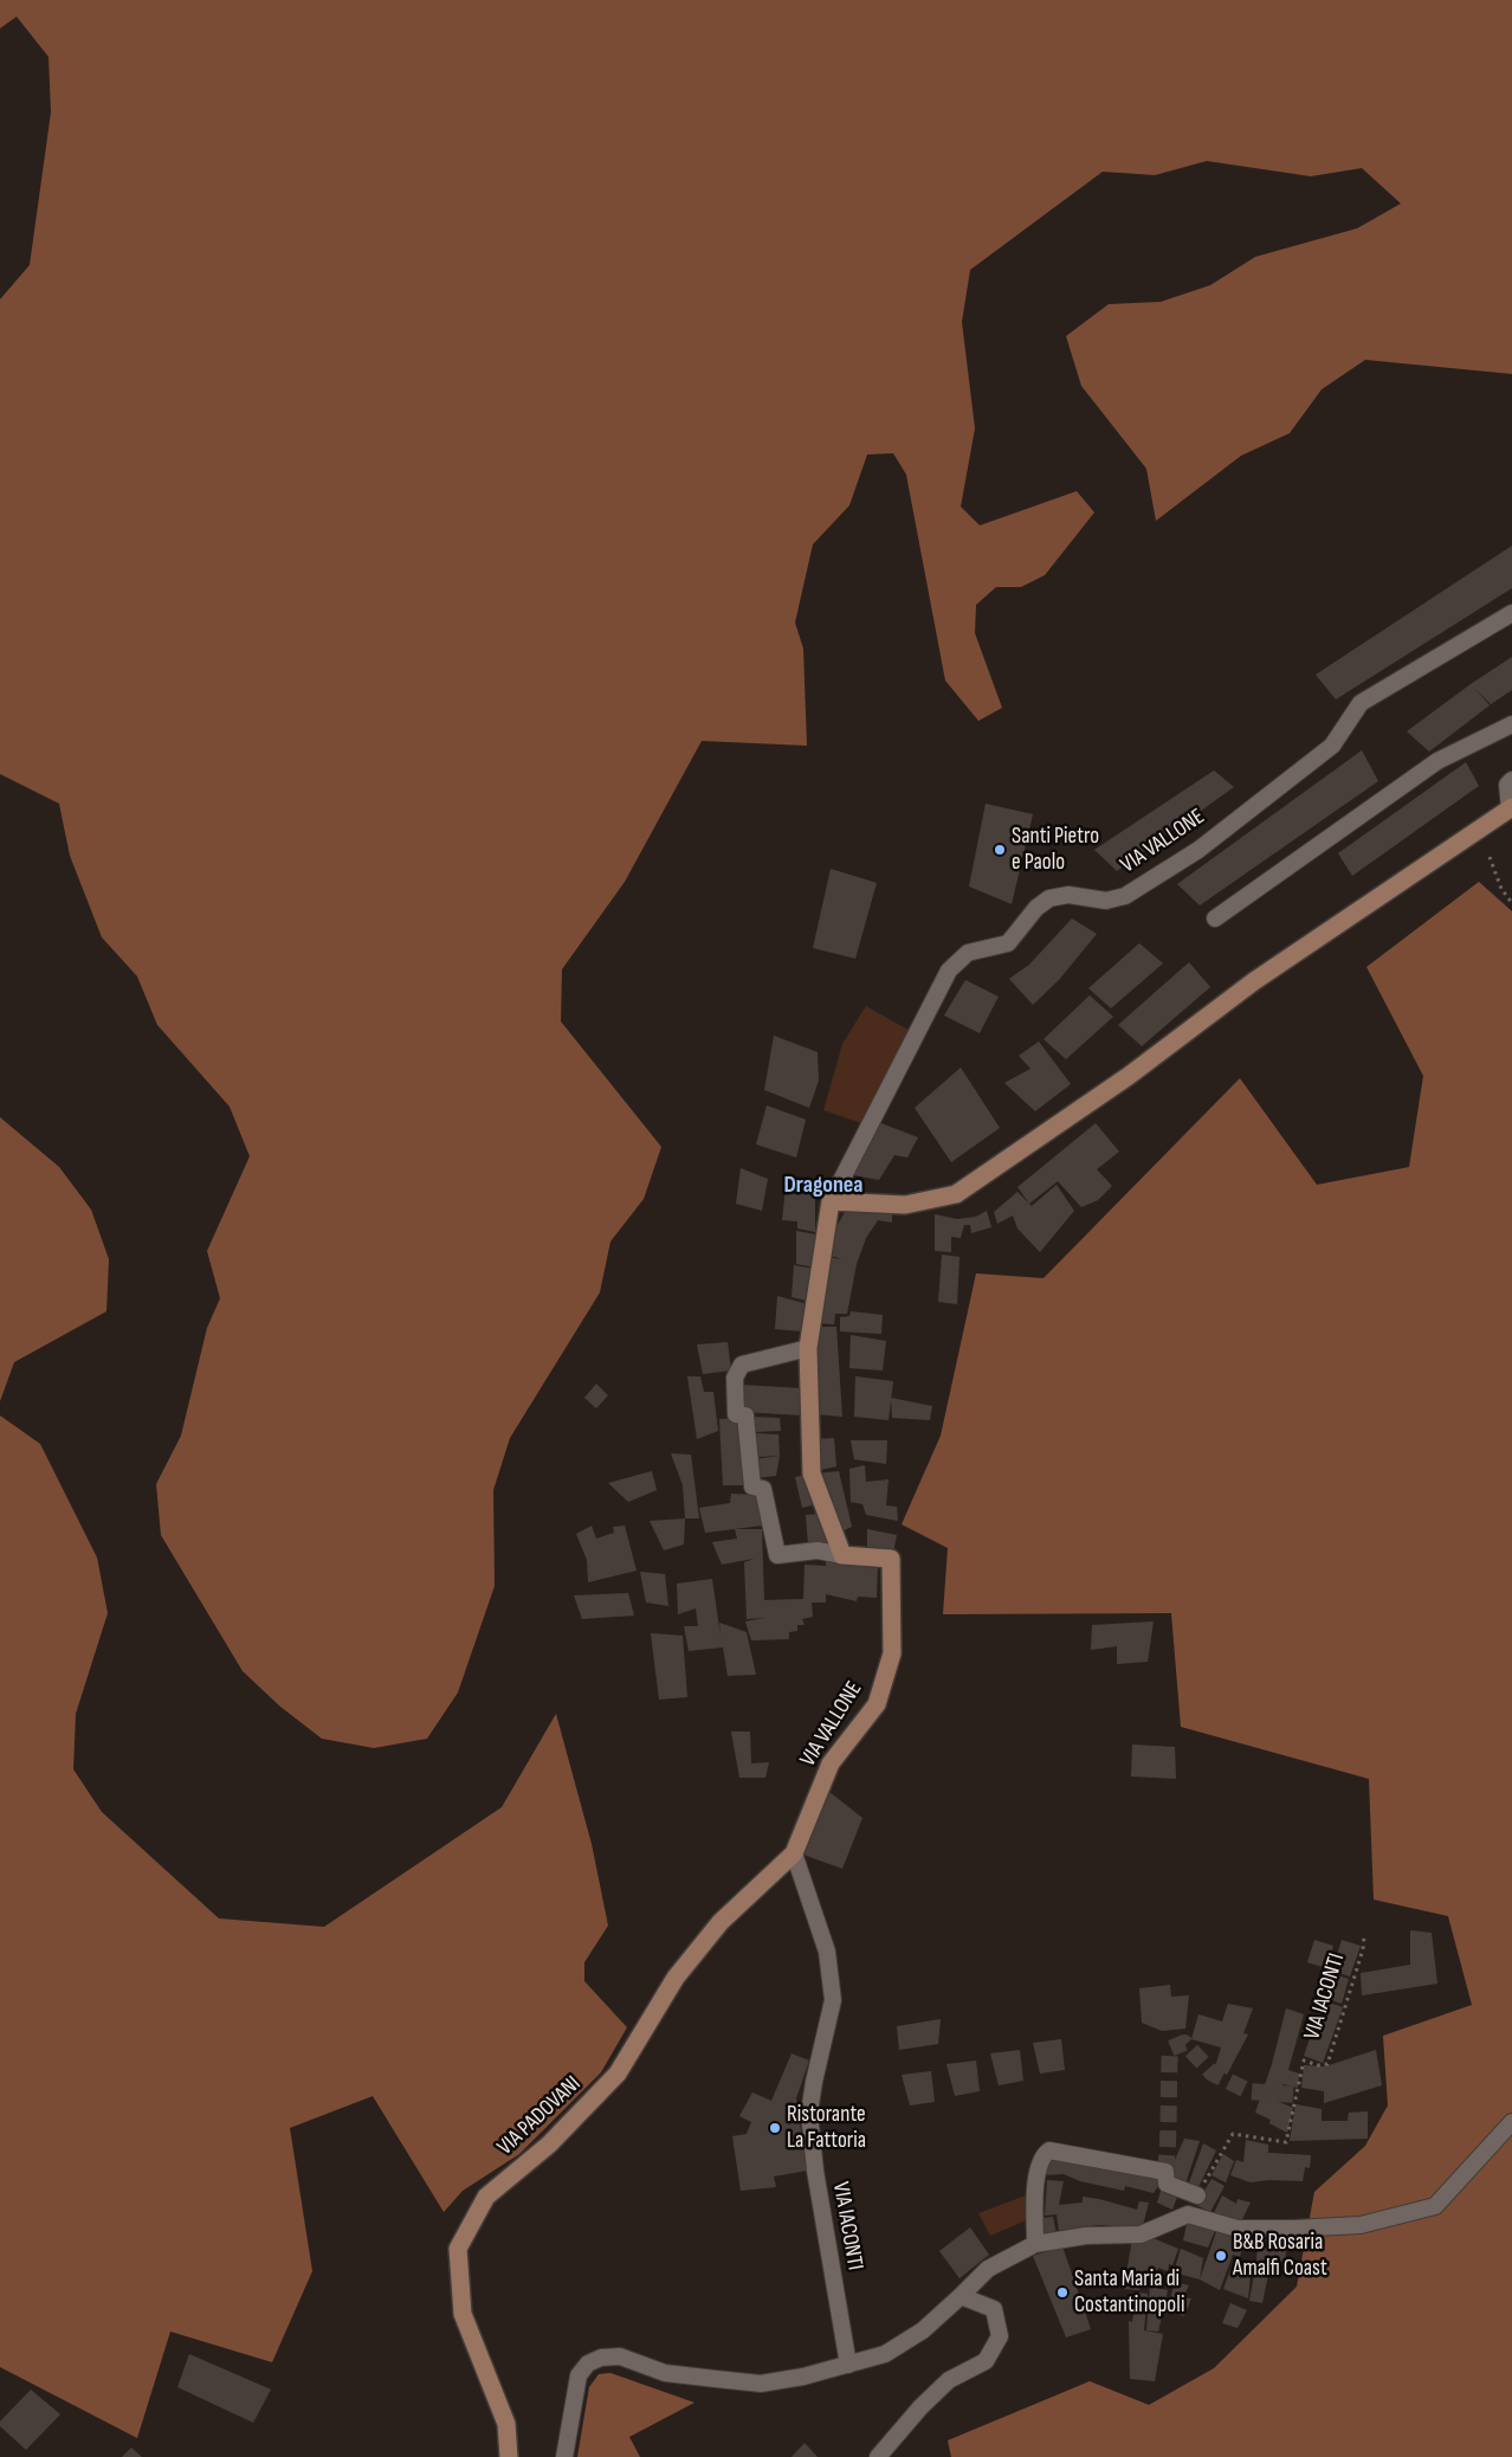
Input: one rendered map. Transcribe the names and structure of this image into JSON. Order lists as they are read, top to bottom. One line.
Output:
{"streets":{"street":["VIA VALLONE","VIA IACONTI","VIA PADOVANI"]},"crossings":[["VIA VALLONE","VIA IACONTI"],["VIA VALLONE","VIA PADOVANI"],["VIA IACONTI","VIA PADOVANI"]],"districts":["Dragonea"],"places":["Santi Pietro e Paolo","Ristorante La Fattoria","B&B Rosaria Amalfi Coast","Santa Maria di Costantinopoli"]}
